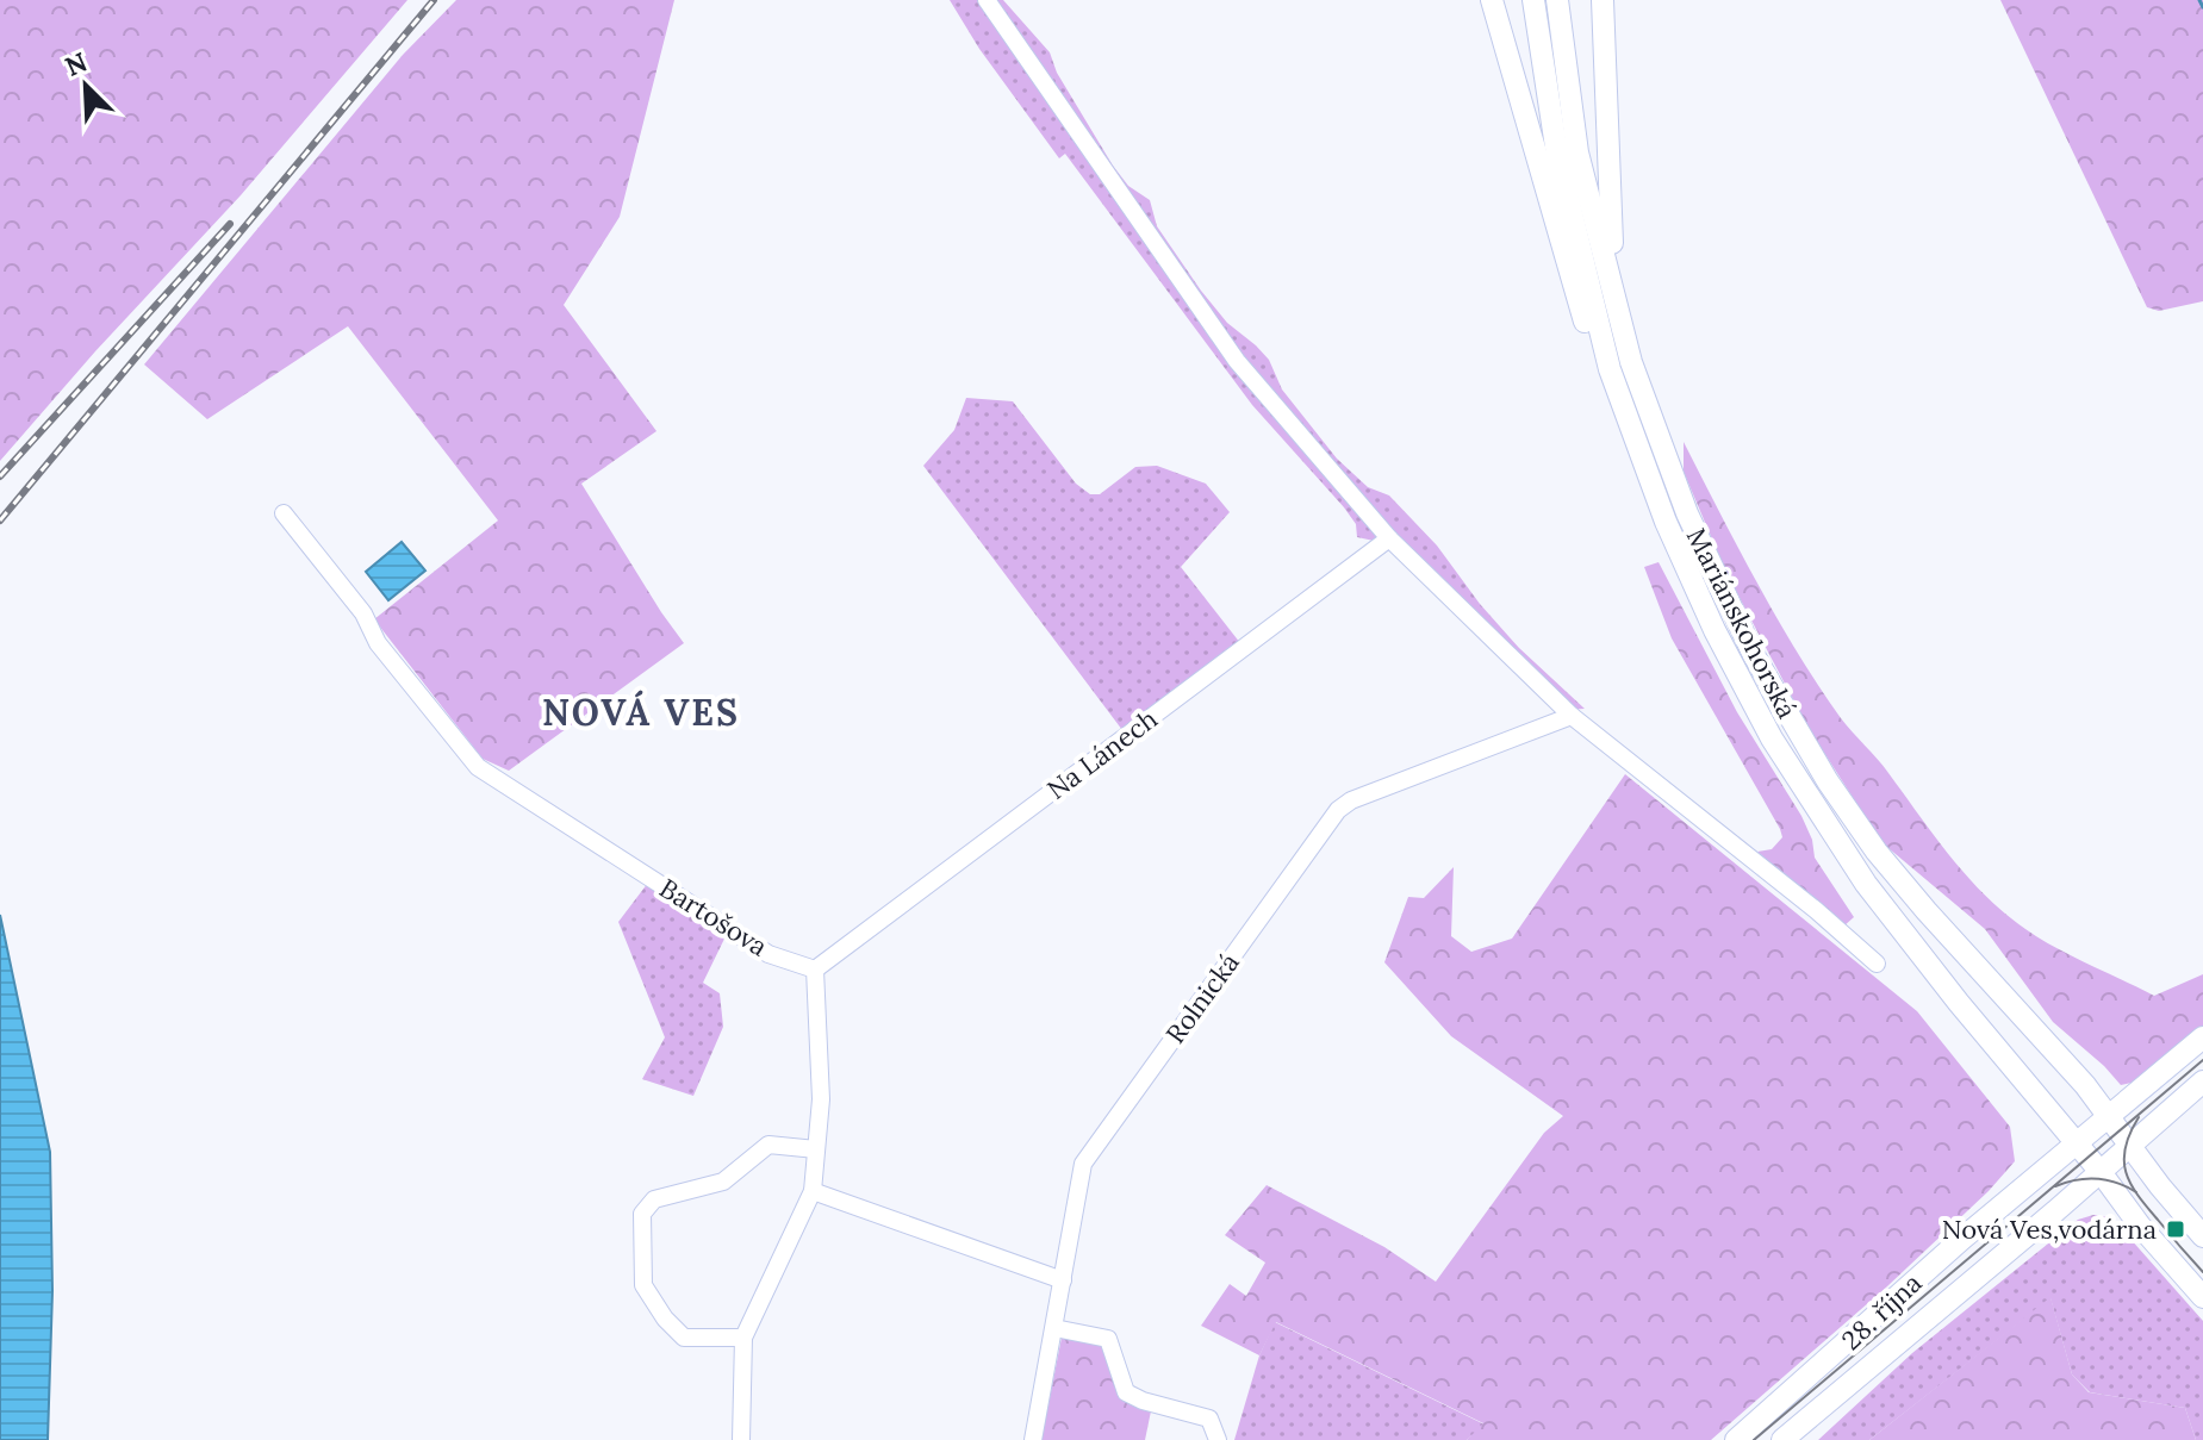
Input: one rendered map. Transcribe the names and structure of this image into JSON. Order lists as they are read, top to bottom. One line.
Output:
{"streets":{"main road":["Mariánskohorská","28. října"],"street":["Na Lánech","Bartošova","Rolnická"]},"crossings":[["Mariánskohorská","28. října"],["Na Lánech","Bartošova"]],"districts":["NOVÁ VES"],"places":{"transit":["Nová Ves,vodárna"]},"north":"top left"}
